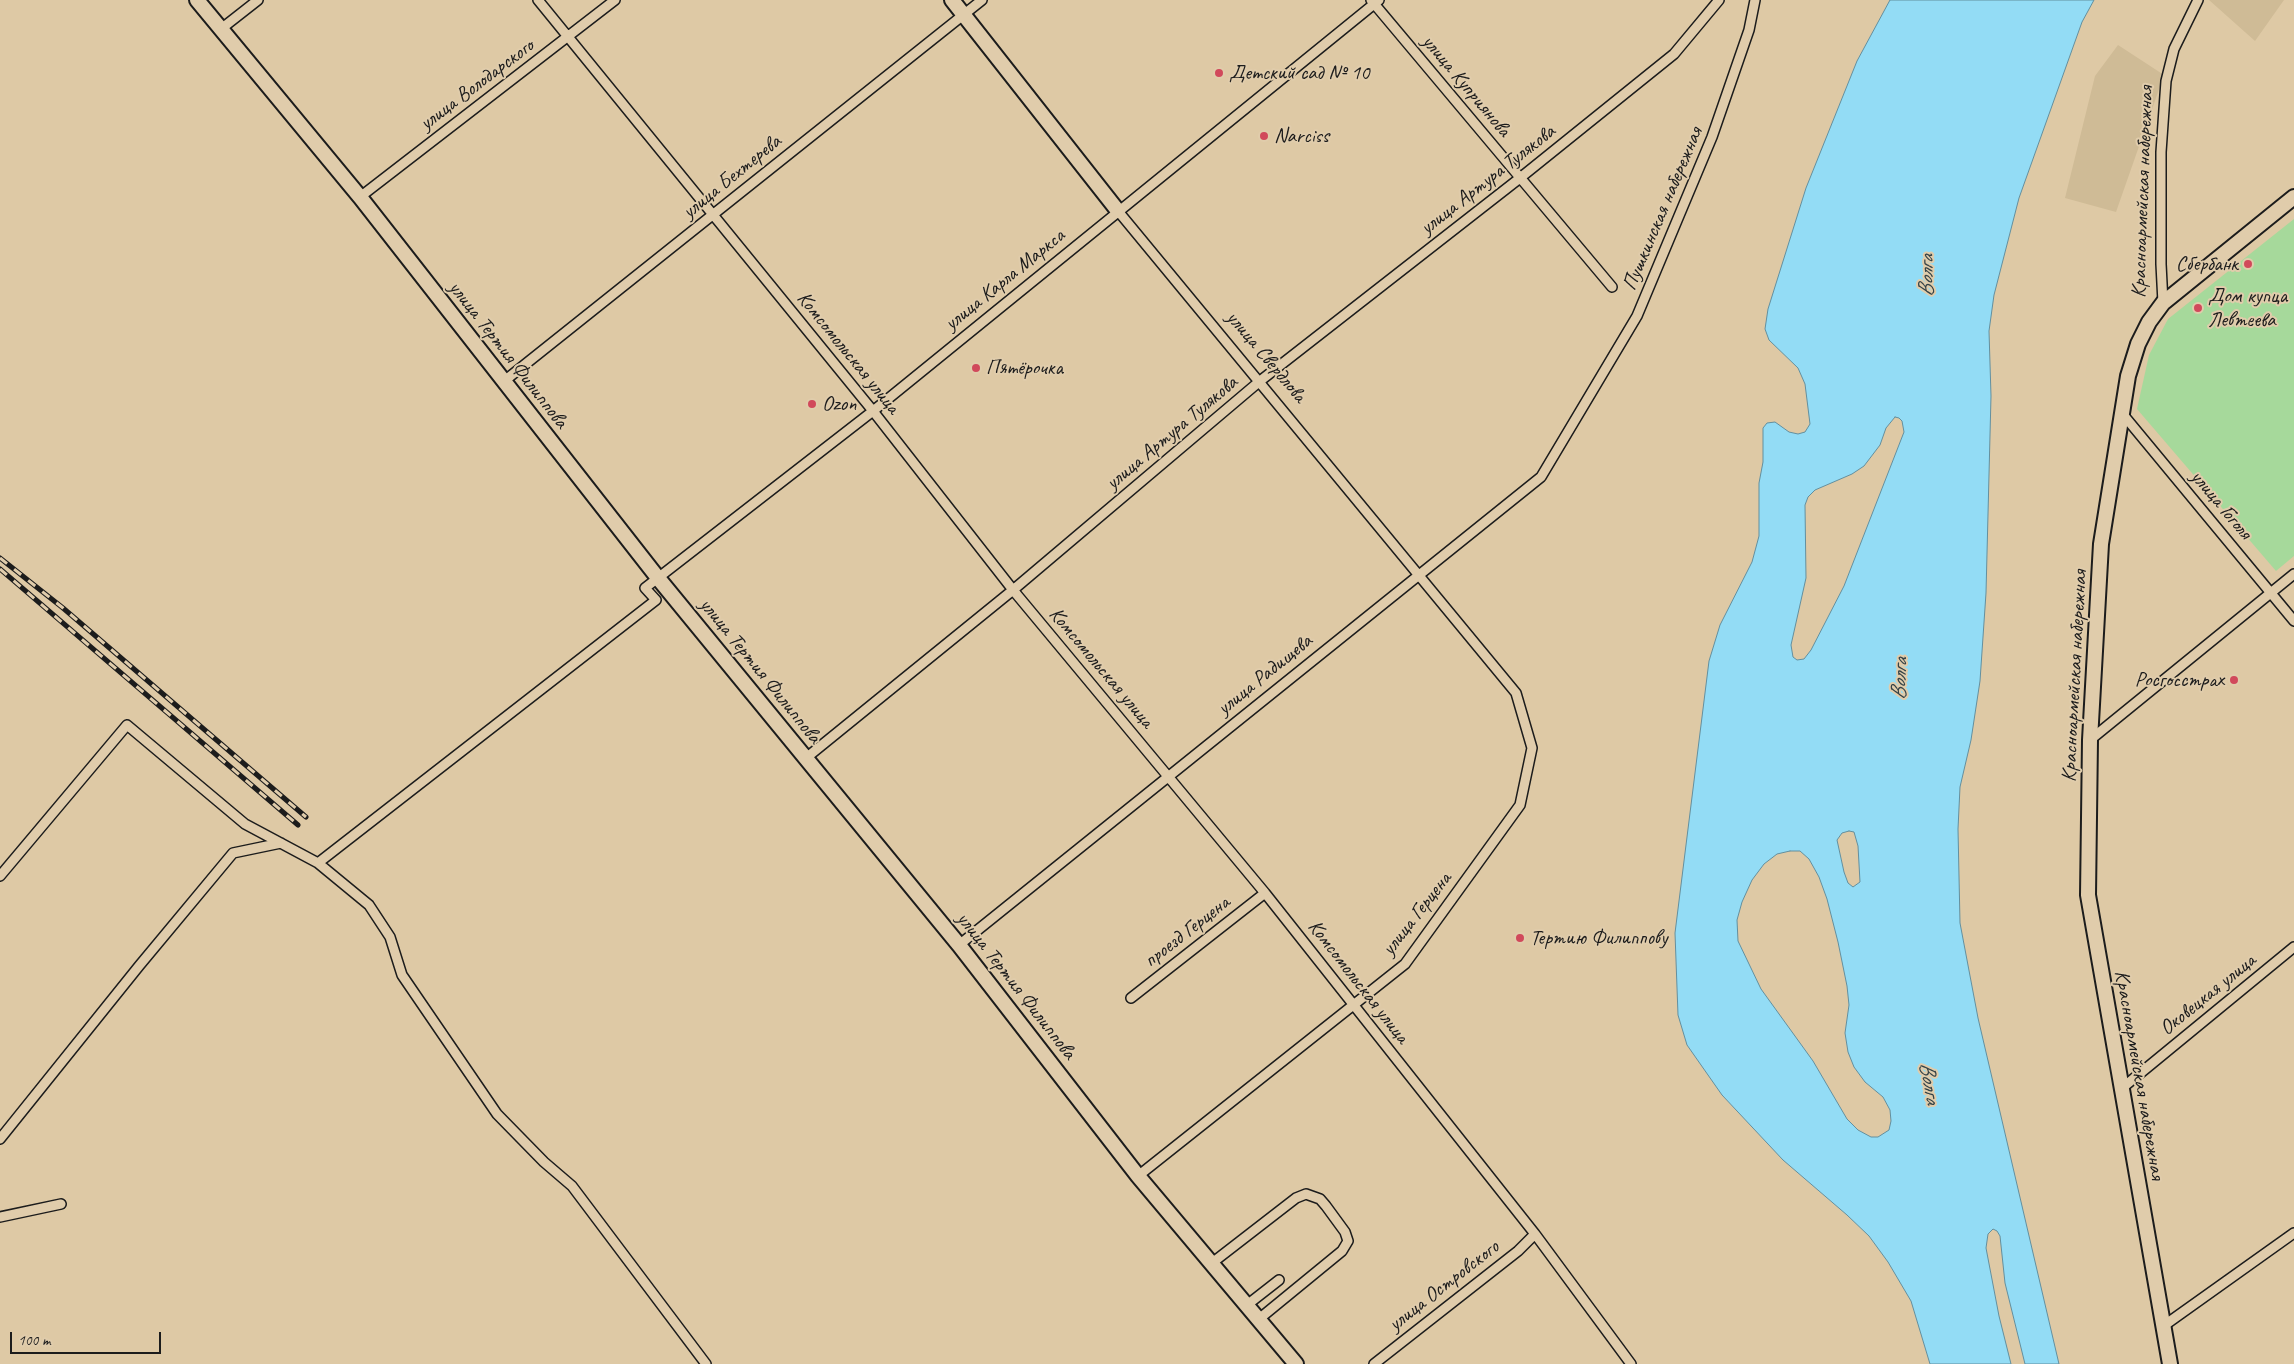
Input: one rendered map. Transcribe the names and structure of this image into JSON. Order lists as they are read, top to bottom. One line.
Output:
{"streets":{"street":["улица Володарского","улица Куприянова","улица Бехтерева","улица Артура Тулякова","Красноармейская набережная","Пушкинская набережная","улица Карла Маркса","Комсомольская улица","улица Тертия Филиппова","улица Свердлова","улица Гоголя","улица Радищева","улица Герцена","проезд Герцена","Оковецкая улица","улица Островского"]},"crossings":[["улица Володарского","Комсомольская улица"],["улица Володарского","улица Тертия Филиппова"],["улица Куприянова","улица Артура Тулякова"],["улица Куприянова","улица Карла Маркса"],["улица Бехтерева","Комсомольская улица"],["улица Бехтерева","улица Тертия Филиппова"],["улица Бехтерева","улица Свердлова"],["улица Артура Тулякова","Комсомольская улица"],["улица Артура Тулякова","улица Тертия Филиппова"],["улица Артура Тулякова","улица Свердлова"],["Красноармейская набережная","улица Гоголя"],["Красноармейская набережная","Оковецкая улица"],["Пушкинская набережная","улица Радищева"],["улица Карла Маркса","Комсомольская улица"],["улица Карла Маркса","улица Тертия Филиппова"],["улица Карла Маркса","улица Свердлова"],["Комсомольская улица","улица Радищева"],["Комсомольская улица","улица Герцена"],["Комсомольская улица","проезд Герцена"],["Комсомольская улица","улица Островского"],["улица Тертия Филиппова","улица Радищева"],["улица Тертия Филиппова","улица Герцена"],["улица Свердлова","улица Радищева"],["улица Свердлова","улица Герцена"]],"water":["Волга"],"places":["Детский сад № 10","Narciss","Сбербанк","Дом купца Левтеева","Пятёрочка","Ozon","Росгосстрах","Тертию Филиппову"],"scale_bar":"100 m"}
